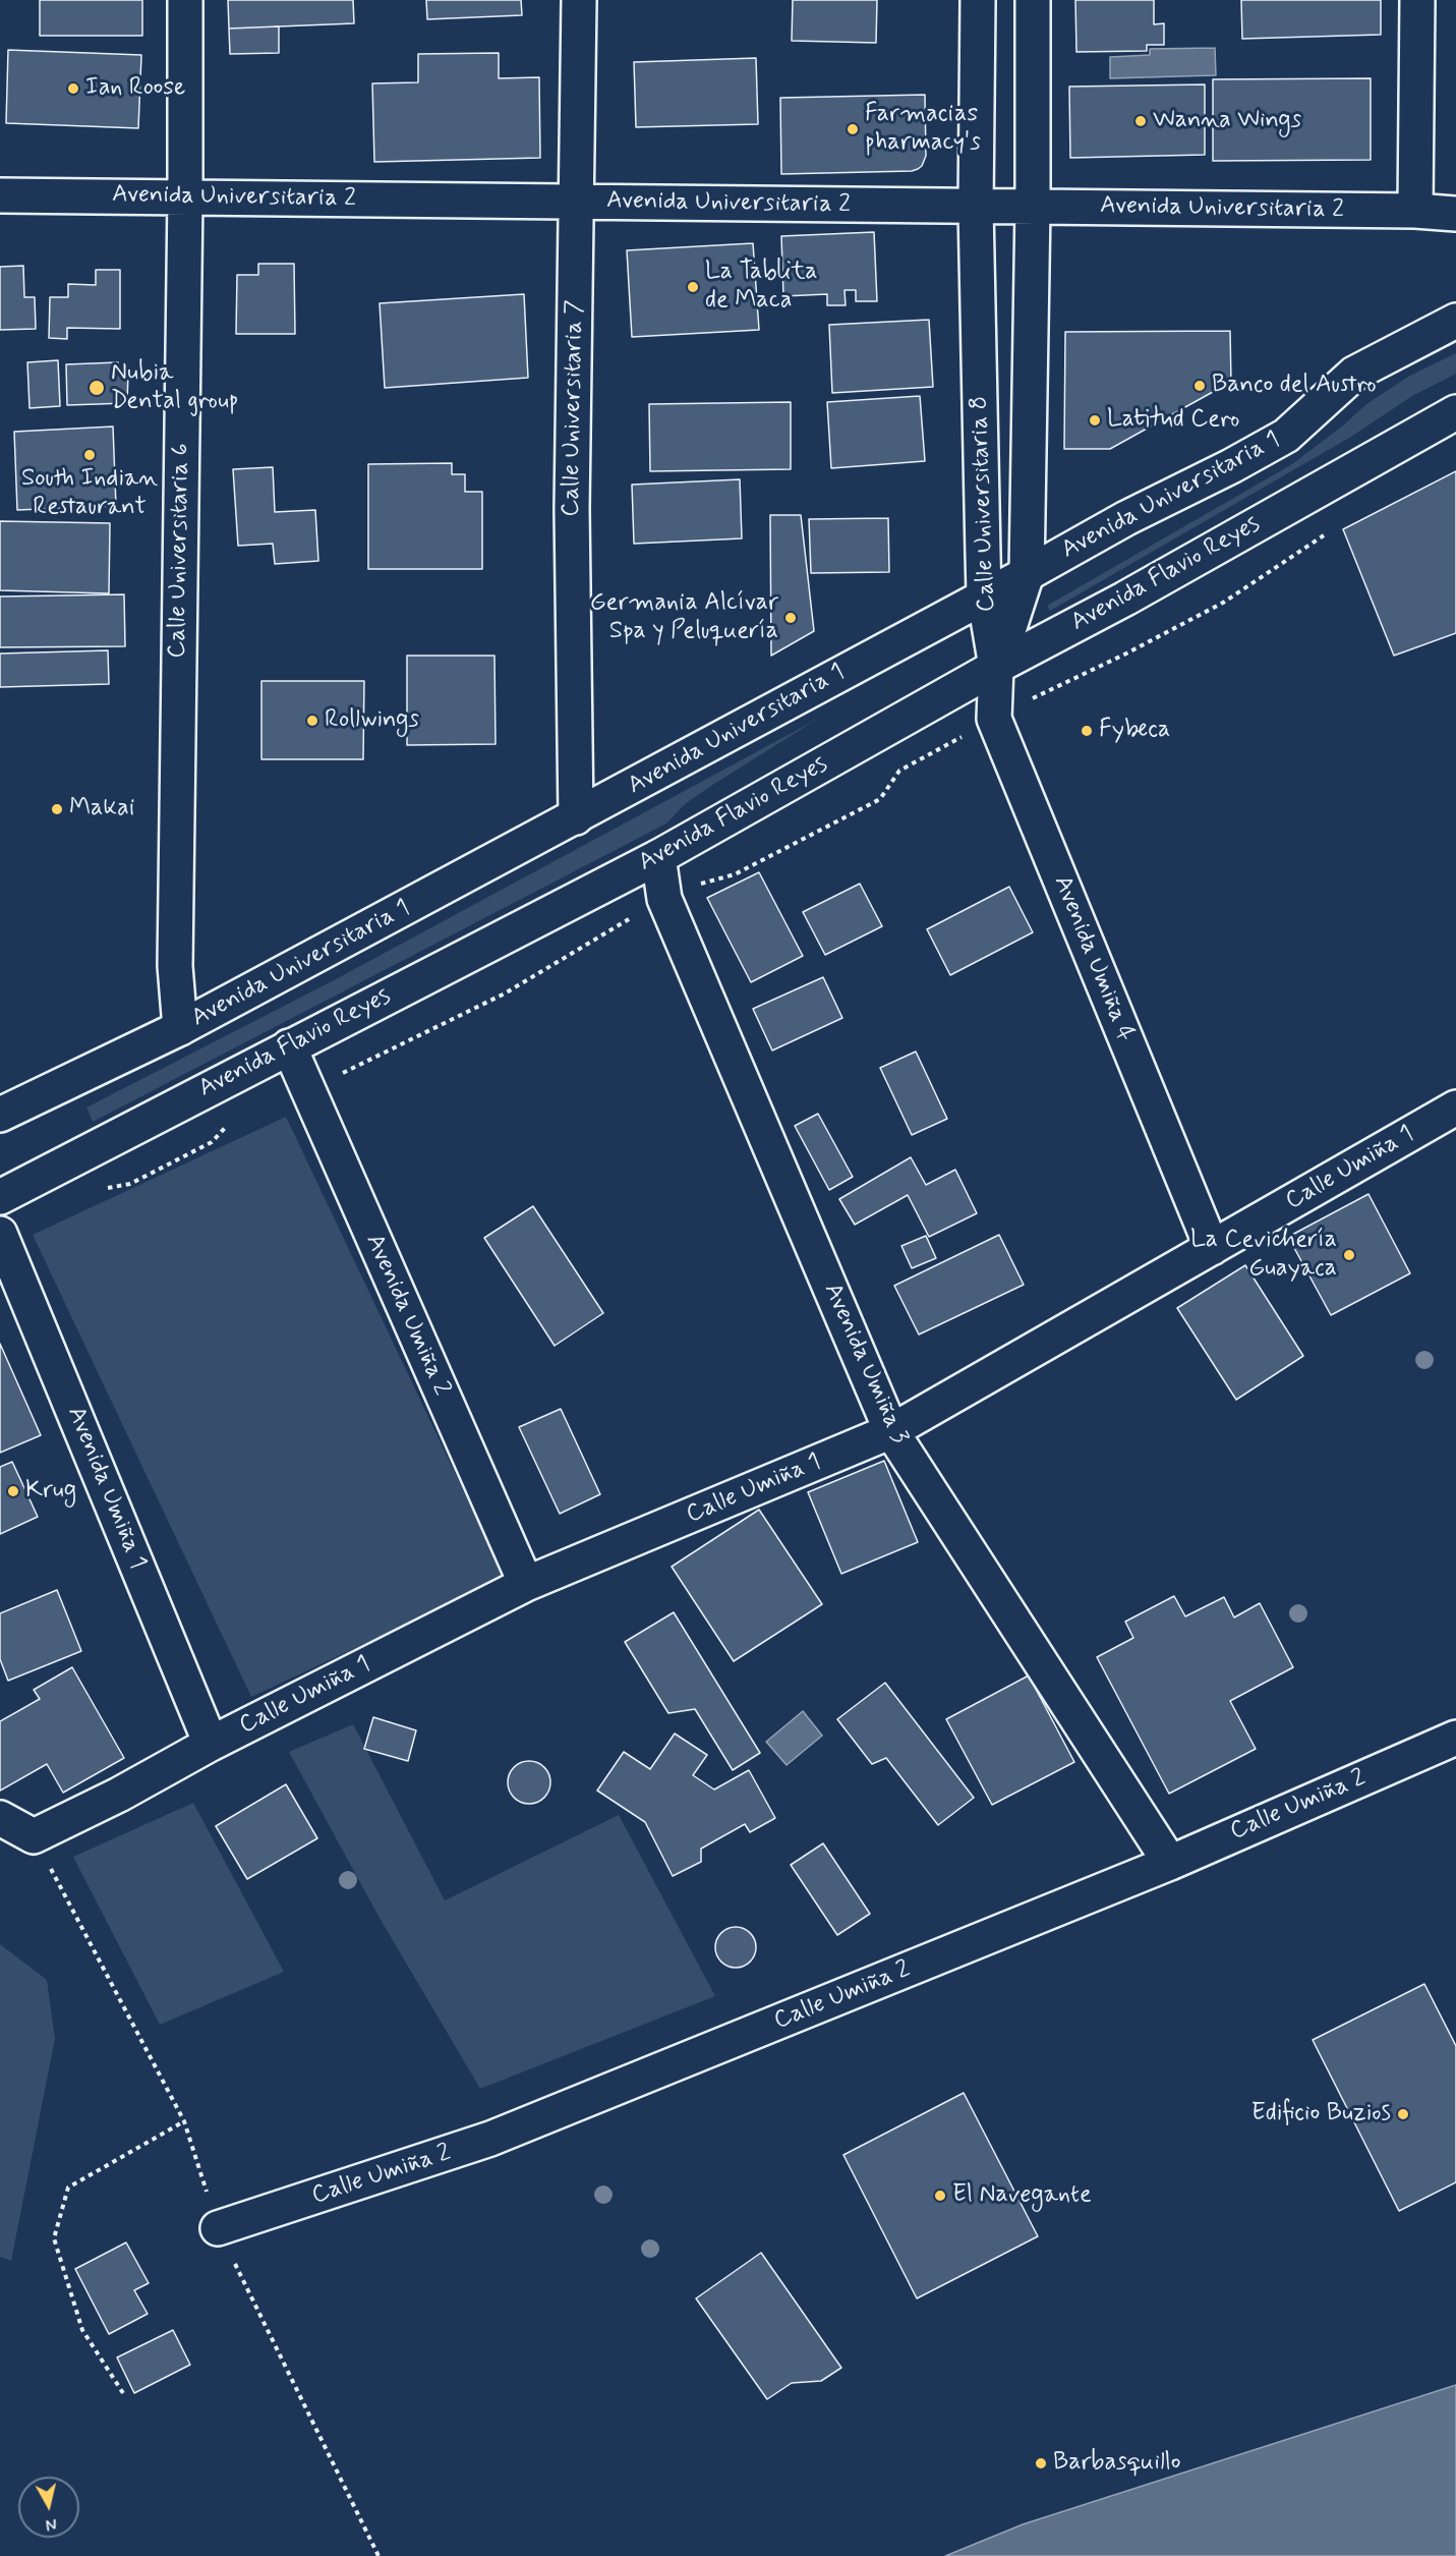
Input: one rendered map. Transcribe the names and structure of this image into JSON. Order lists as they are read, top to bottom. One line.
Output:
{"streets":{"street":["Avenida Universitaria 2","Calle Universitaria 7","Avenida Universitaria 1","Calle Universitaria 8","Calle Universitaria 6","Avenida Flavio Reyes","Avenida Umiña 4","Calle Umiña 1","Avenida Umiña 2","Avenida Umiña 3","Avenida Umiña 1","Calle Umiña 2"]},"crossings":[["Avenida Universitaria 2","Calle Universitaria 7"],["Avenida Universitaria 2","Calle Universitaria 8"],["Avenida Universitaria 2","Calle Universitaria 6"],["Calle Universitaria 7","Avenida Universitaria 1"],["Avenida Universitaria 1","Calle Universitaria 8"],["Avenida Universitaria 1","Calle Universitaria 6"],["Calle Universitaria 8","Avenida Flavio Reyes"],["Calle Universitaria 8","Avenida Umiña 4"],["Avenida Flavio Reyes","Avenida Umiña 4"],["Avenida Flavio Reyes","Avenida Umiña 2"],["Avenida Flavio Reyes","Avenida Umiña 3"],["Avenida Umiña 4","Calle Umiña 1"],["Calle Umiña 1","Avenida Umiña 2"],["Calle Umiña 1","Avenida Umiña 3"],["Calle Umiña 1","Avenida Umiña 1"],["Avenida Umiña 3","Calle Umiña 2"]],"places":["Ian Roose","Wanna Wings","Farmacias pharmacy's","La Tablita de Maca","Banco del Austro","Nubia Dental group","Latitud Cero","South Indian Restaurant","Germania Alcívar Spa y Peluquería","Rollwings","Fybeca","Makai","La Cevichería Guayaca","Krug","Edificio Buzios","El Navegante","Barbasquillo"],"north":"bottom"}
